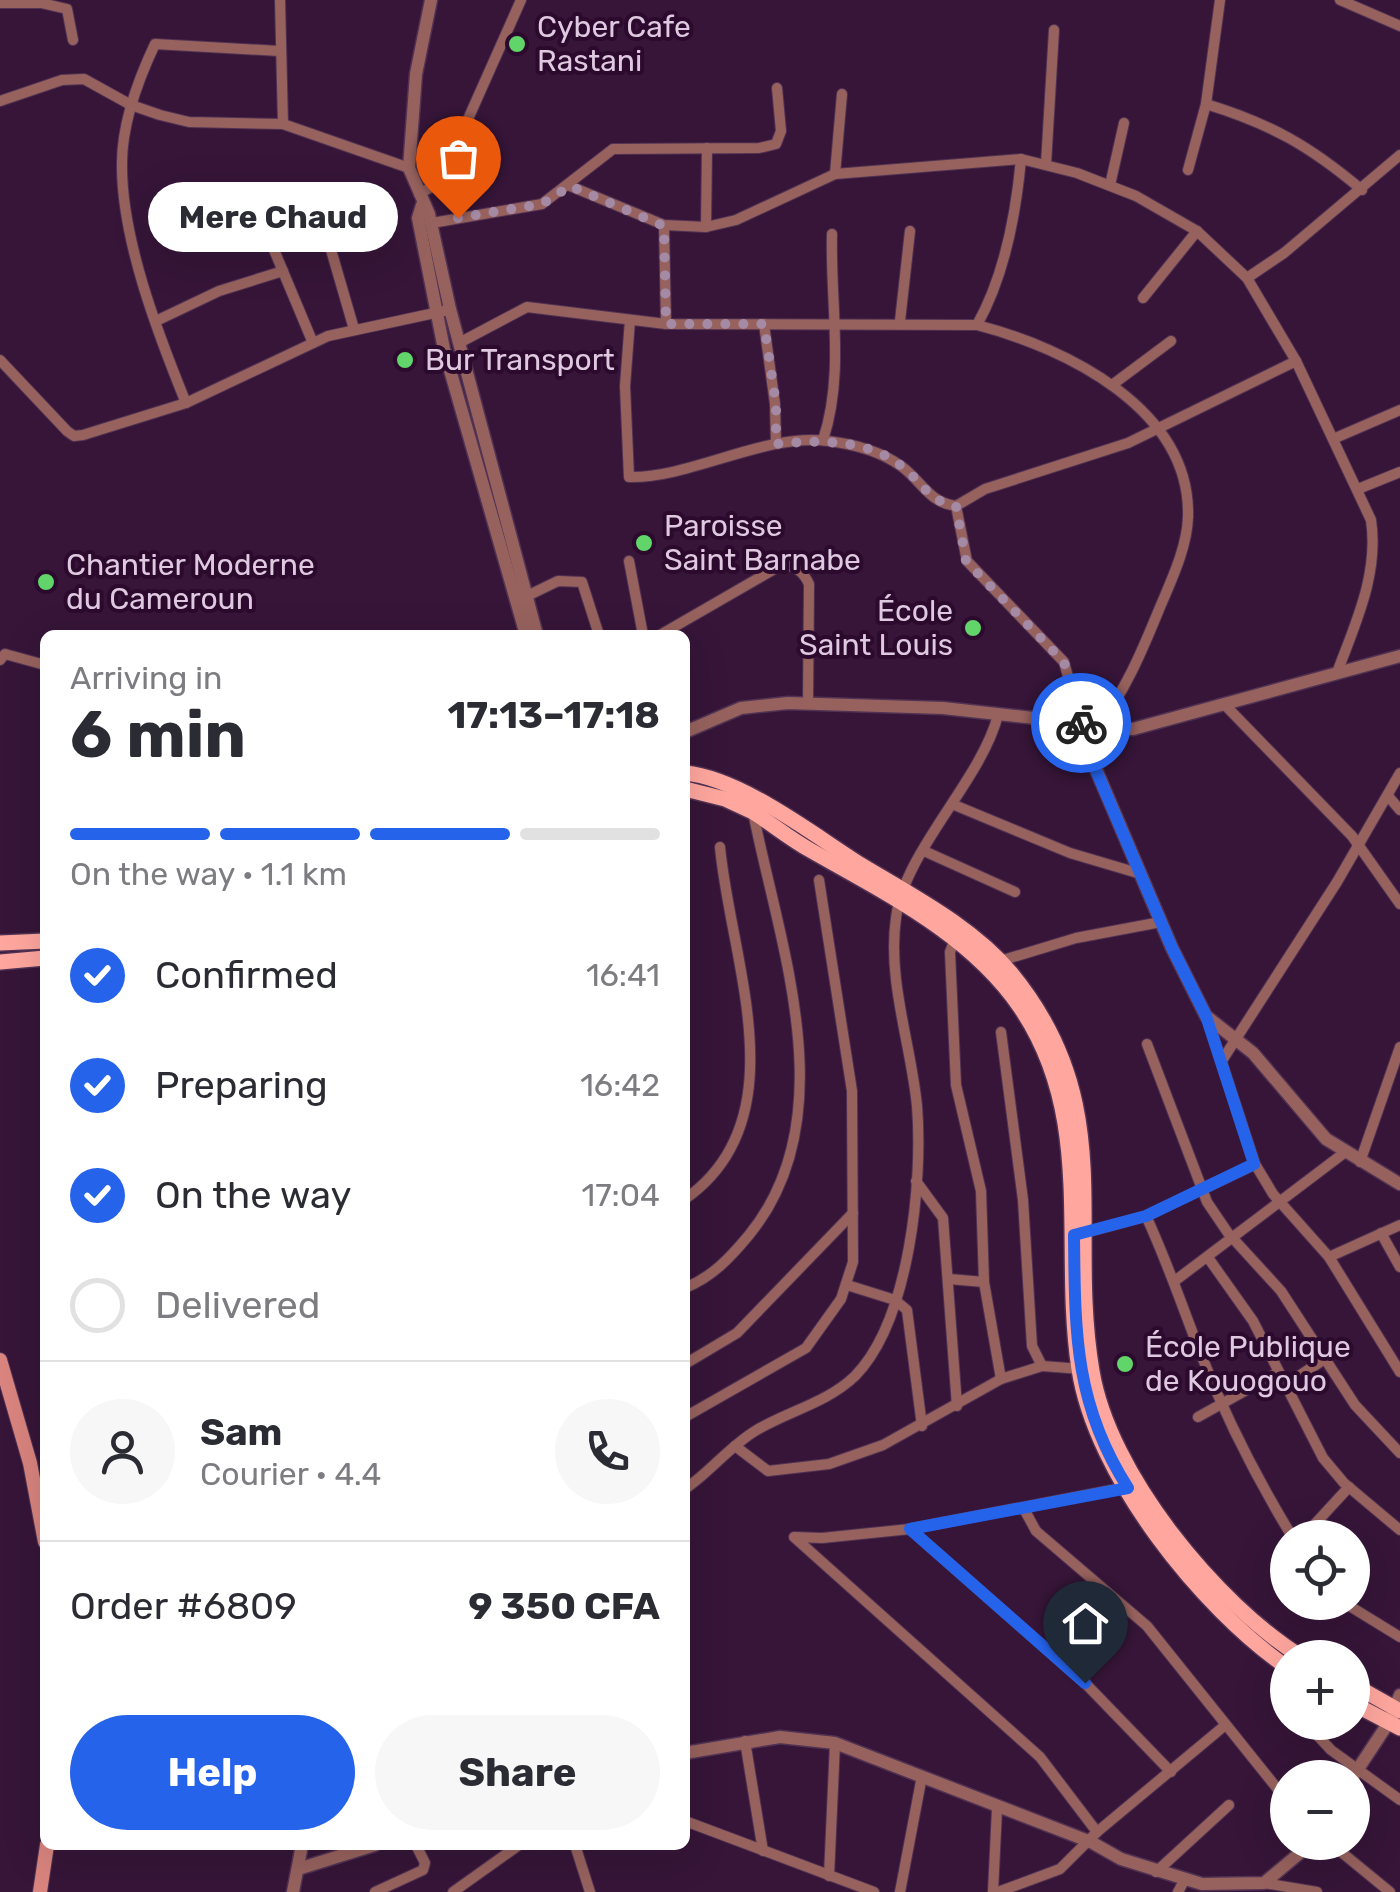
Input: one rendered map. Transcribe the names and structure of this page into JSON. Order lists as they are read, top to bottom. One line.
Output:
{"places":["Cyber Cafe Rastani","Mere Chaud","Bur Transport","Paroisse Saint Barnabe","Chantier Moderne du Cameroun","École Saint Louis","École Publique de Kouogouo"],"page":{"bubble":"Mere Chaud","heading":["6 min","Arriving in","17:13–17:18"],"panel":["Sam","Courier · 4.4","Order #6809","9 350 CFA"],"bar":"On the way · 1.1 km","list":[["Confirmed","16:41"],["Preparing","16:42"],["On the way","17:04"],"Delivered"],"map_buttons":["+","−"],"buttons":["Help","Share"]}}
